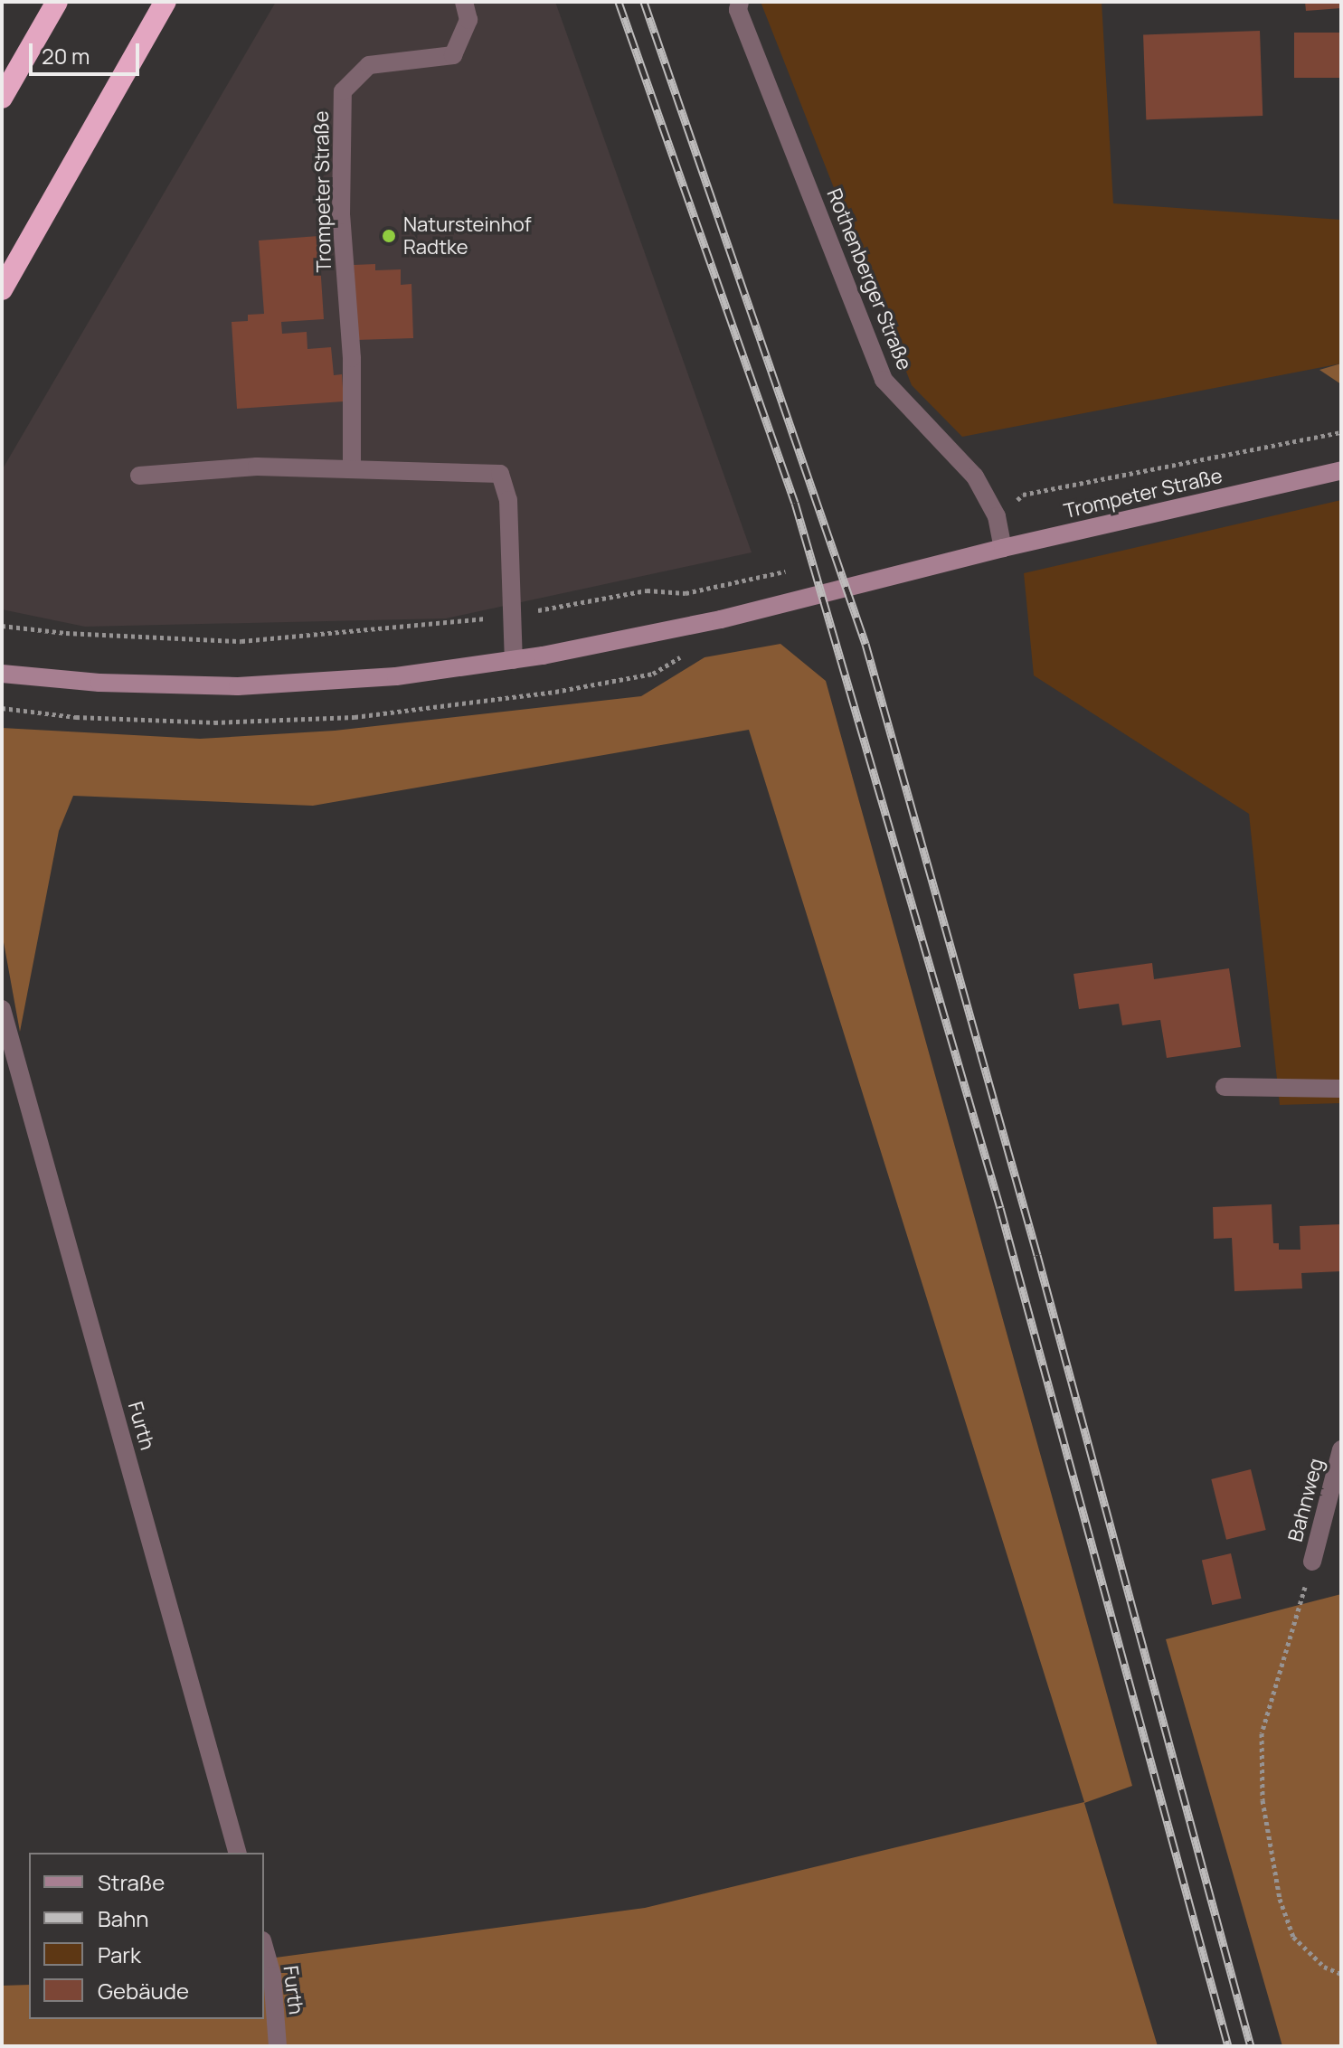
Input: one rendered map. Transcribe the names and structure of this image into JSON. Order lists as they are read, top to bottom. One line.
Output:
{"streets":{"main road":["Trompeter Straße"],"street":["Rothenberger Straße","Furth","Bahnweg"]},"crossings":[["Trompeter Straße","Rothenberger Straße"]],"places":["Natursteinhof Radtke"],"legend":["Straße","Bahn","Park","Gebäude"],"scale_bar":"20 m"}
